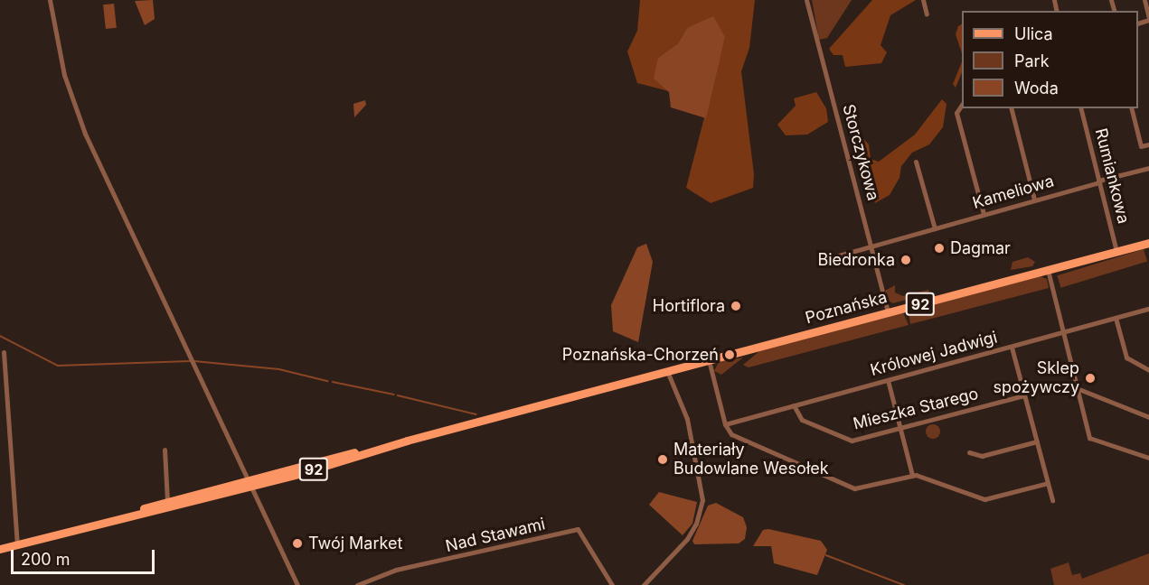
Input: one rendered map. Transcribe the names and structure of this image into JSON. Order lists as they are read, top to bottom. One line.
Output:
{"streets":{"main road":["92","Poznańska"],"street":["Storczykowa","Rumiankowa","Kameliowa","Królowej Jadwigi","Mieszka Starego","Nad Stawami"]},"crossings":[["Storczykowa","Kameliowa"],["Storczykowa","Poznańska"],["Rumiankowa","Kameliowa"],["Rumiankowa","Poznańska"],["92","Poznańska"],["Królowej Jadwigi","Mieszka Starego"]],"places":["Dagmar","Biedronka","Hortiflora","Poznańska-Chorzeń","Sklep spożywczy","Materiały Budowlane Wesołek","Twój Market"],"legend":["Ulica","Park","Woda"],"scale_bar":"200 m"}
